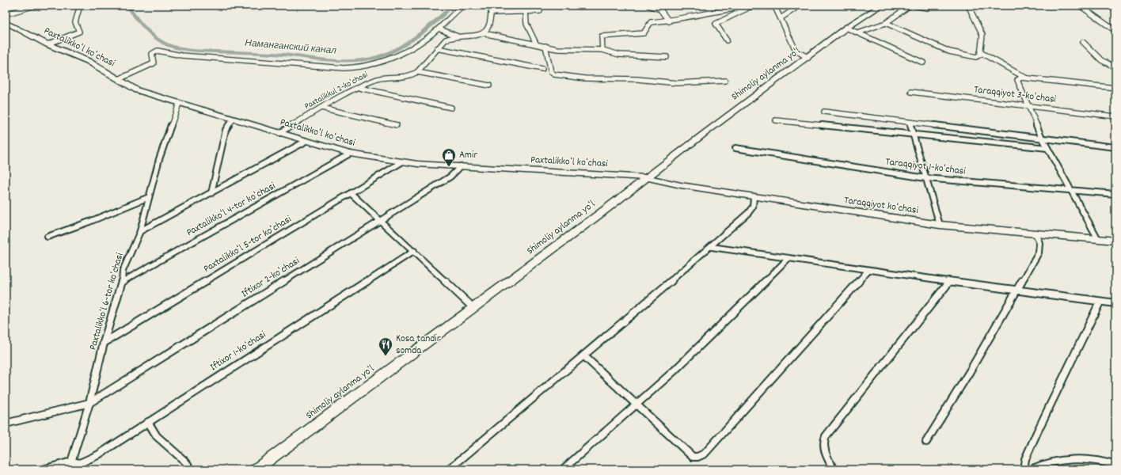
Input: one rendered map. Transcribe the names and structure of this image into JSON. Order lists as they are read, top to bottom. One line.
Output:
{"streets":{"main road":["Shimoliy aylanma yoʻl"],"street":["Paxtalikkoʻl koʻchasi","Paxtalikkul 2-koʻchasi","Taraqqiyot 3-koʻchasi","Taraqqiyot 1-koʻchasi","Taraqqiyot koʻchasi","Paxtalikkoʻl 4-tor koʻchasi","Paxtalikkoʻl 5-tor koʻchasi","Iftixor 2-koʻchasi","Paxtalikkoʻl 6-tor koʻchasi","Iftixor 1-koʻchasi"]},"crossings":[["Paxtalikkoʻl koʻchasi","Shimoliy aylanma yoʻl"],["Paxtalikkoʻl koʻchasi","Paxtalikkul 2-koʻchasi"],["Paxtalikkoʻl koʻchasi","Taraqqiyot koʻchasi"],["Paxtalikkoʻl koʻchasi","Paxtalikkoʻl 4-tor koʻchasi"],["Paxtalikkoʻl koʻchasi","Paxtalikkoʻl 5-tor koʻchasi"],["Paxtalikkoʻl koʻchasi","Iftixor 2-koʻchasi"],["Paxtalikkoʻl koʻchasi","Paxtalikkoʻl 6-tor koʻchasi"],["Shimoliy aylanma yoʻl","Taraqqiyot koʻchasi"],["Paxtalikkoʻl 4-tor koʻchasi","Paxtalikkoʻl 6-tor koʻchasi"],["Paxtalikkoʻl 5-tor koʻchasi","Paxtalikkoʻl 6-tor koʻchasi"],["Iftixor 2-koʻchasi","Paxtalikkoʻl 6-tor koʻchasi"],["Paxtalikkoʻl 6-tor koʻchasi","Iftixor 1-koʻchasi"]],"water":["Наманганский канал"],"places":{"shop":["Amir"],"restaurant":["Kosa tandir somda"]}}
